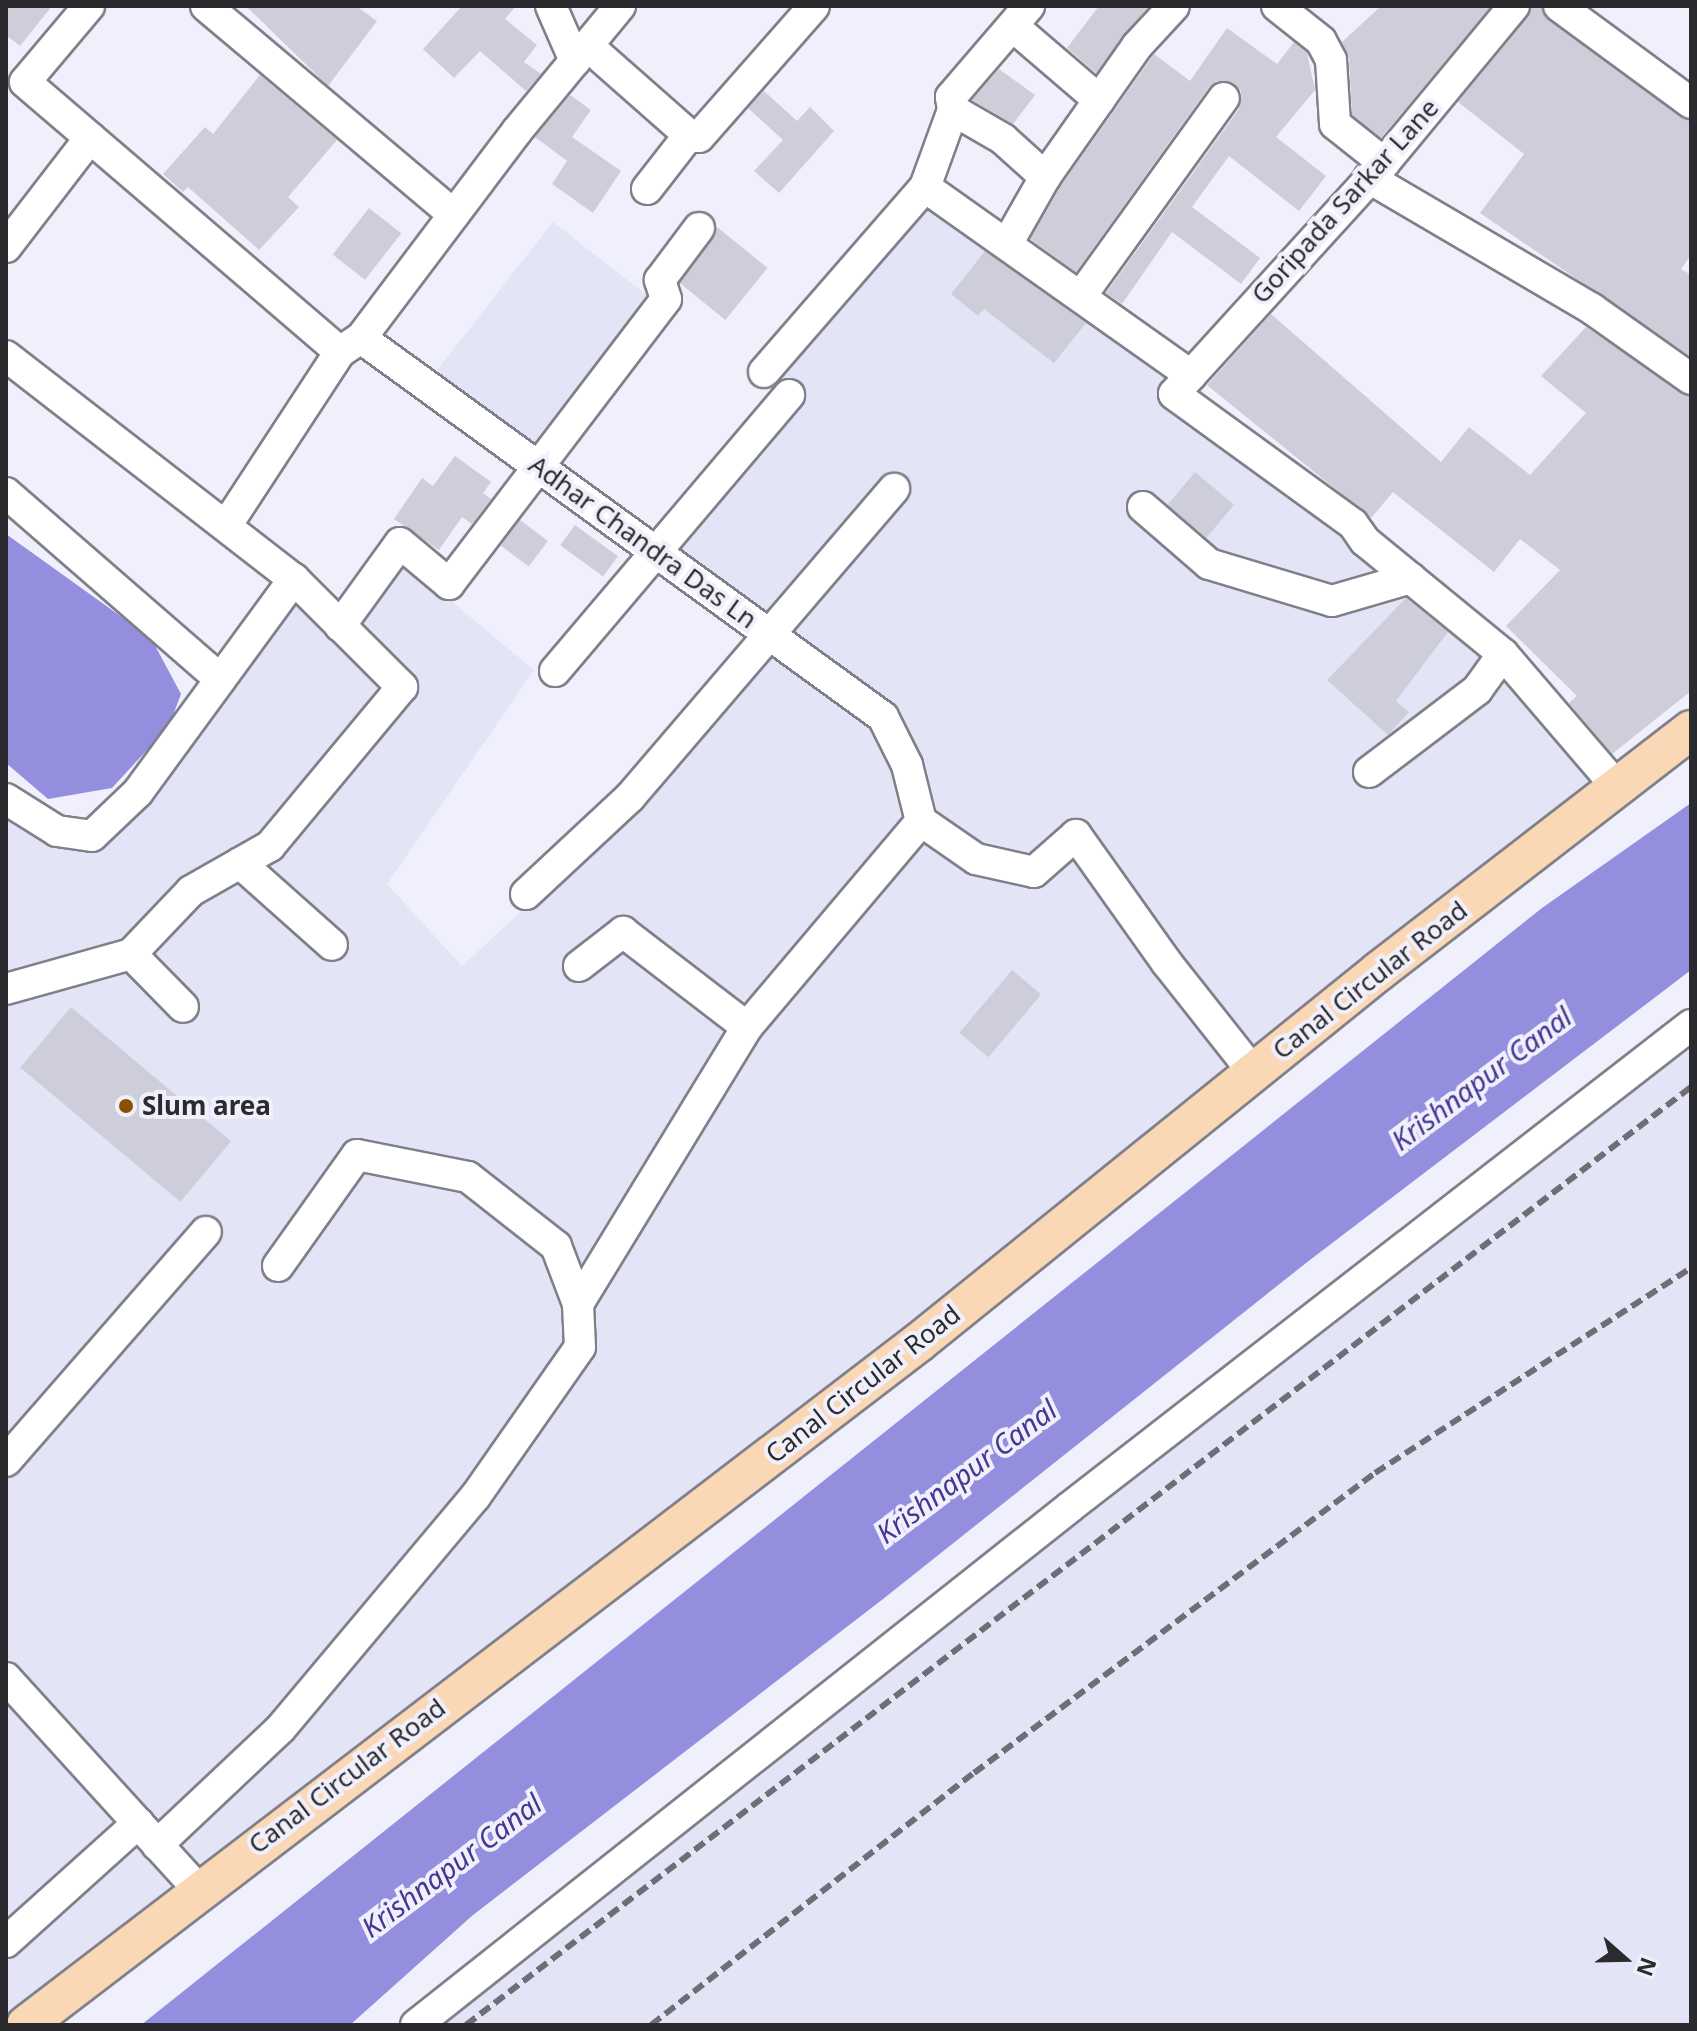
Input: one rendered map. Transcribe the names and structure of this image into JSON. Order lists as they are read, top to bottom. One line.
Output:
{"streets":{"main road":["Canal Circular Road"],"street":["Goripada Sarkar Lane","Adhar Chandra Das Ln"]},"water":["Krishnapur Canal"],"places":["Slum area"],"north":"right"}
